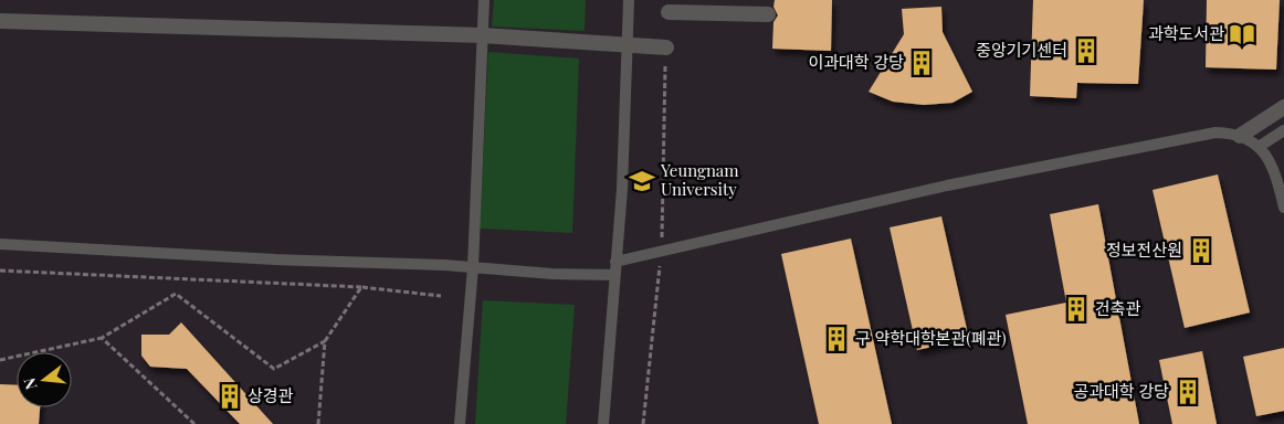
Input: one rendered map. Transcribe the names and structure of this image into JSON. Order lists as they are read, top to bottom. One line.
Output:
{"places":{"library":["과학도서관"],"building":["중앙기기센터","이과대학 강당","정보전산원","건축관","구 약학대학본관(폐관)","공과대학 강당","상경관"],"school or university":["Yeungnam University"]},"north":"left"}
